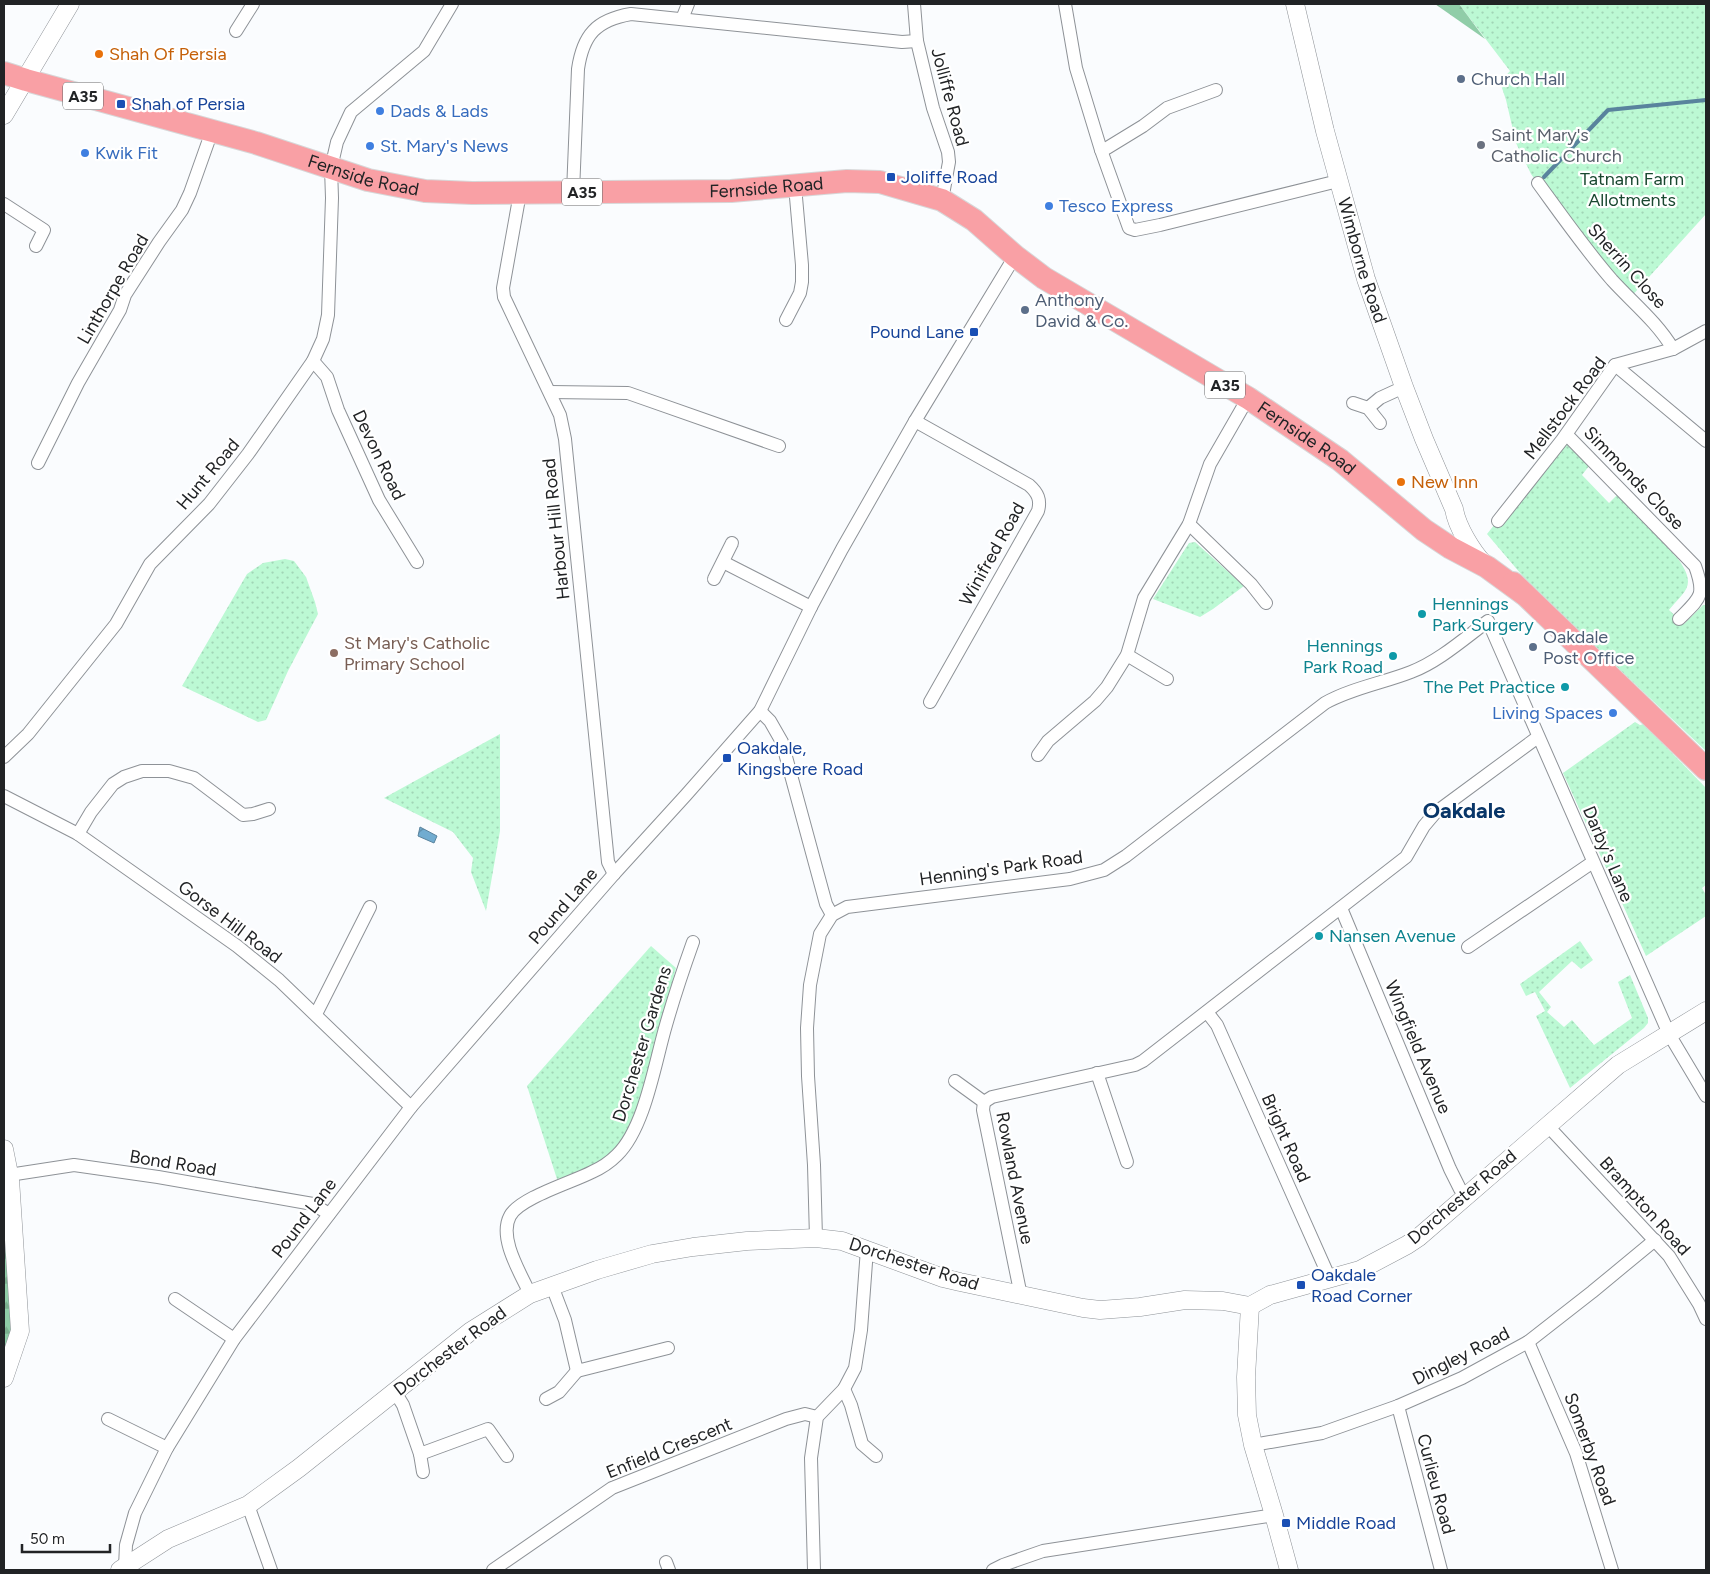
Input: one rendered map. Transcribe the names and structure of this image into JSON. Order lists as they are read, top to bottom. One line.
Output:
{"streets":{"highway":["A35","Fernside Road","Wimborne Road"],"street":["Jolliffe Road","Sherrin Close","Linthorpe Road","Mellstock Road","Devon Road","Hunt Road","Simmonds Close","Harbour Hill Road","Winifred Road","Darby's Lane","Henning's Park Road","Pound Lane","Gorse Hill Road","Dorchester Gardens","Wingfield Avenue","Bright Road","Bond Road","Rowland Avenue","Dorchester Road","Brampton Road","Dingley Road","Enfield Crescent","Somerby Road","Curlieu Road"]},"crossings":[["Jolliffe Road","Fernside Road"],["Fernside Road","Wimborne Road"],["Fernside Road","Linthorpe Road"],["Fernside Road","Hunt Road"],["Fernside Road","Harbour Hill Road"],["Fernside Road","Pound Lane"],["Sherrin Close","Mellstock Road"],["Mellstock Road","Simmonds Close"],["Devon Road","Hunt Road"],["Harbour Hill Road","Pound Lane"],["Winifred Road","Pound Lane"],["Darby's Lane","Henning's Park Road"],["Darby's Lane","Dorchester Road"],["Pound Lane","Gorse Hill Road"],["Pound Lane","Bond Road"],["Pound Lane","Dorchester Road"],["Dorchester Gardens","Dorchester Road"],["Wingfield Avenue","Dorchester Road"],["Bright Road","Dorchester Road"],["Rowland Avenue","Dorchester Road"],["Dorchester Road","Brampton Road"],["Brampton Road","Dingley Road"],["Dingley Road","Somerby Road"],["Dingley Road","Curlieu Road"]],"districts":["Oakdale"],"parks":["Tatnam Farm Allotments"],"places":{"other":["Shah Of Persia","Church Hall","Dads & Lads","Saint Mary's Catholic Church","St. Mary's News","Kwik Fit","Tesco Express","Anthony David & Co.","New Inn","Hennings Park Surgery","Oakdale Post Office","St Mary's Catholic Primary School","Hennings Park Road","The Pet Practice","Living Spaces","Nansen Avenue"],"transit":["Shah of Persia","Joliffe Road","Pound Lane","Oakdale, Kingsbere Road","Oakdale Road Corner","Middle Road"]},"scale_bar":"50 m"}
